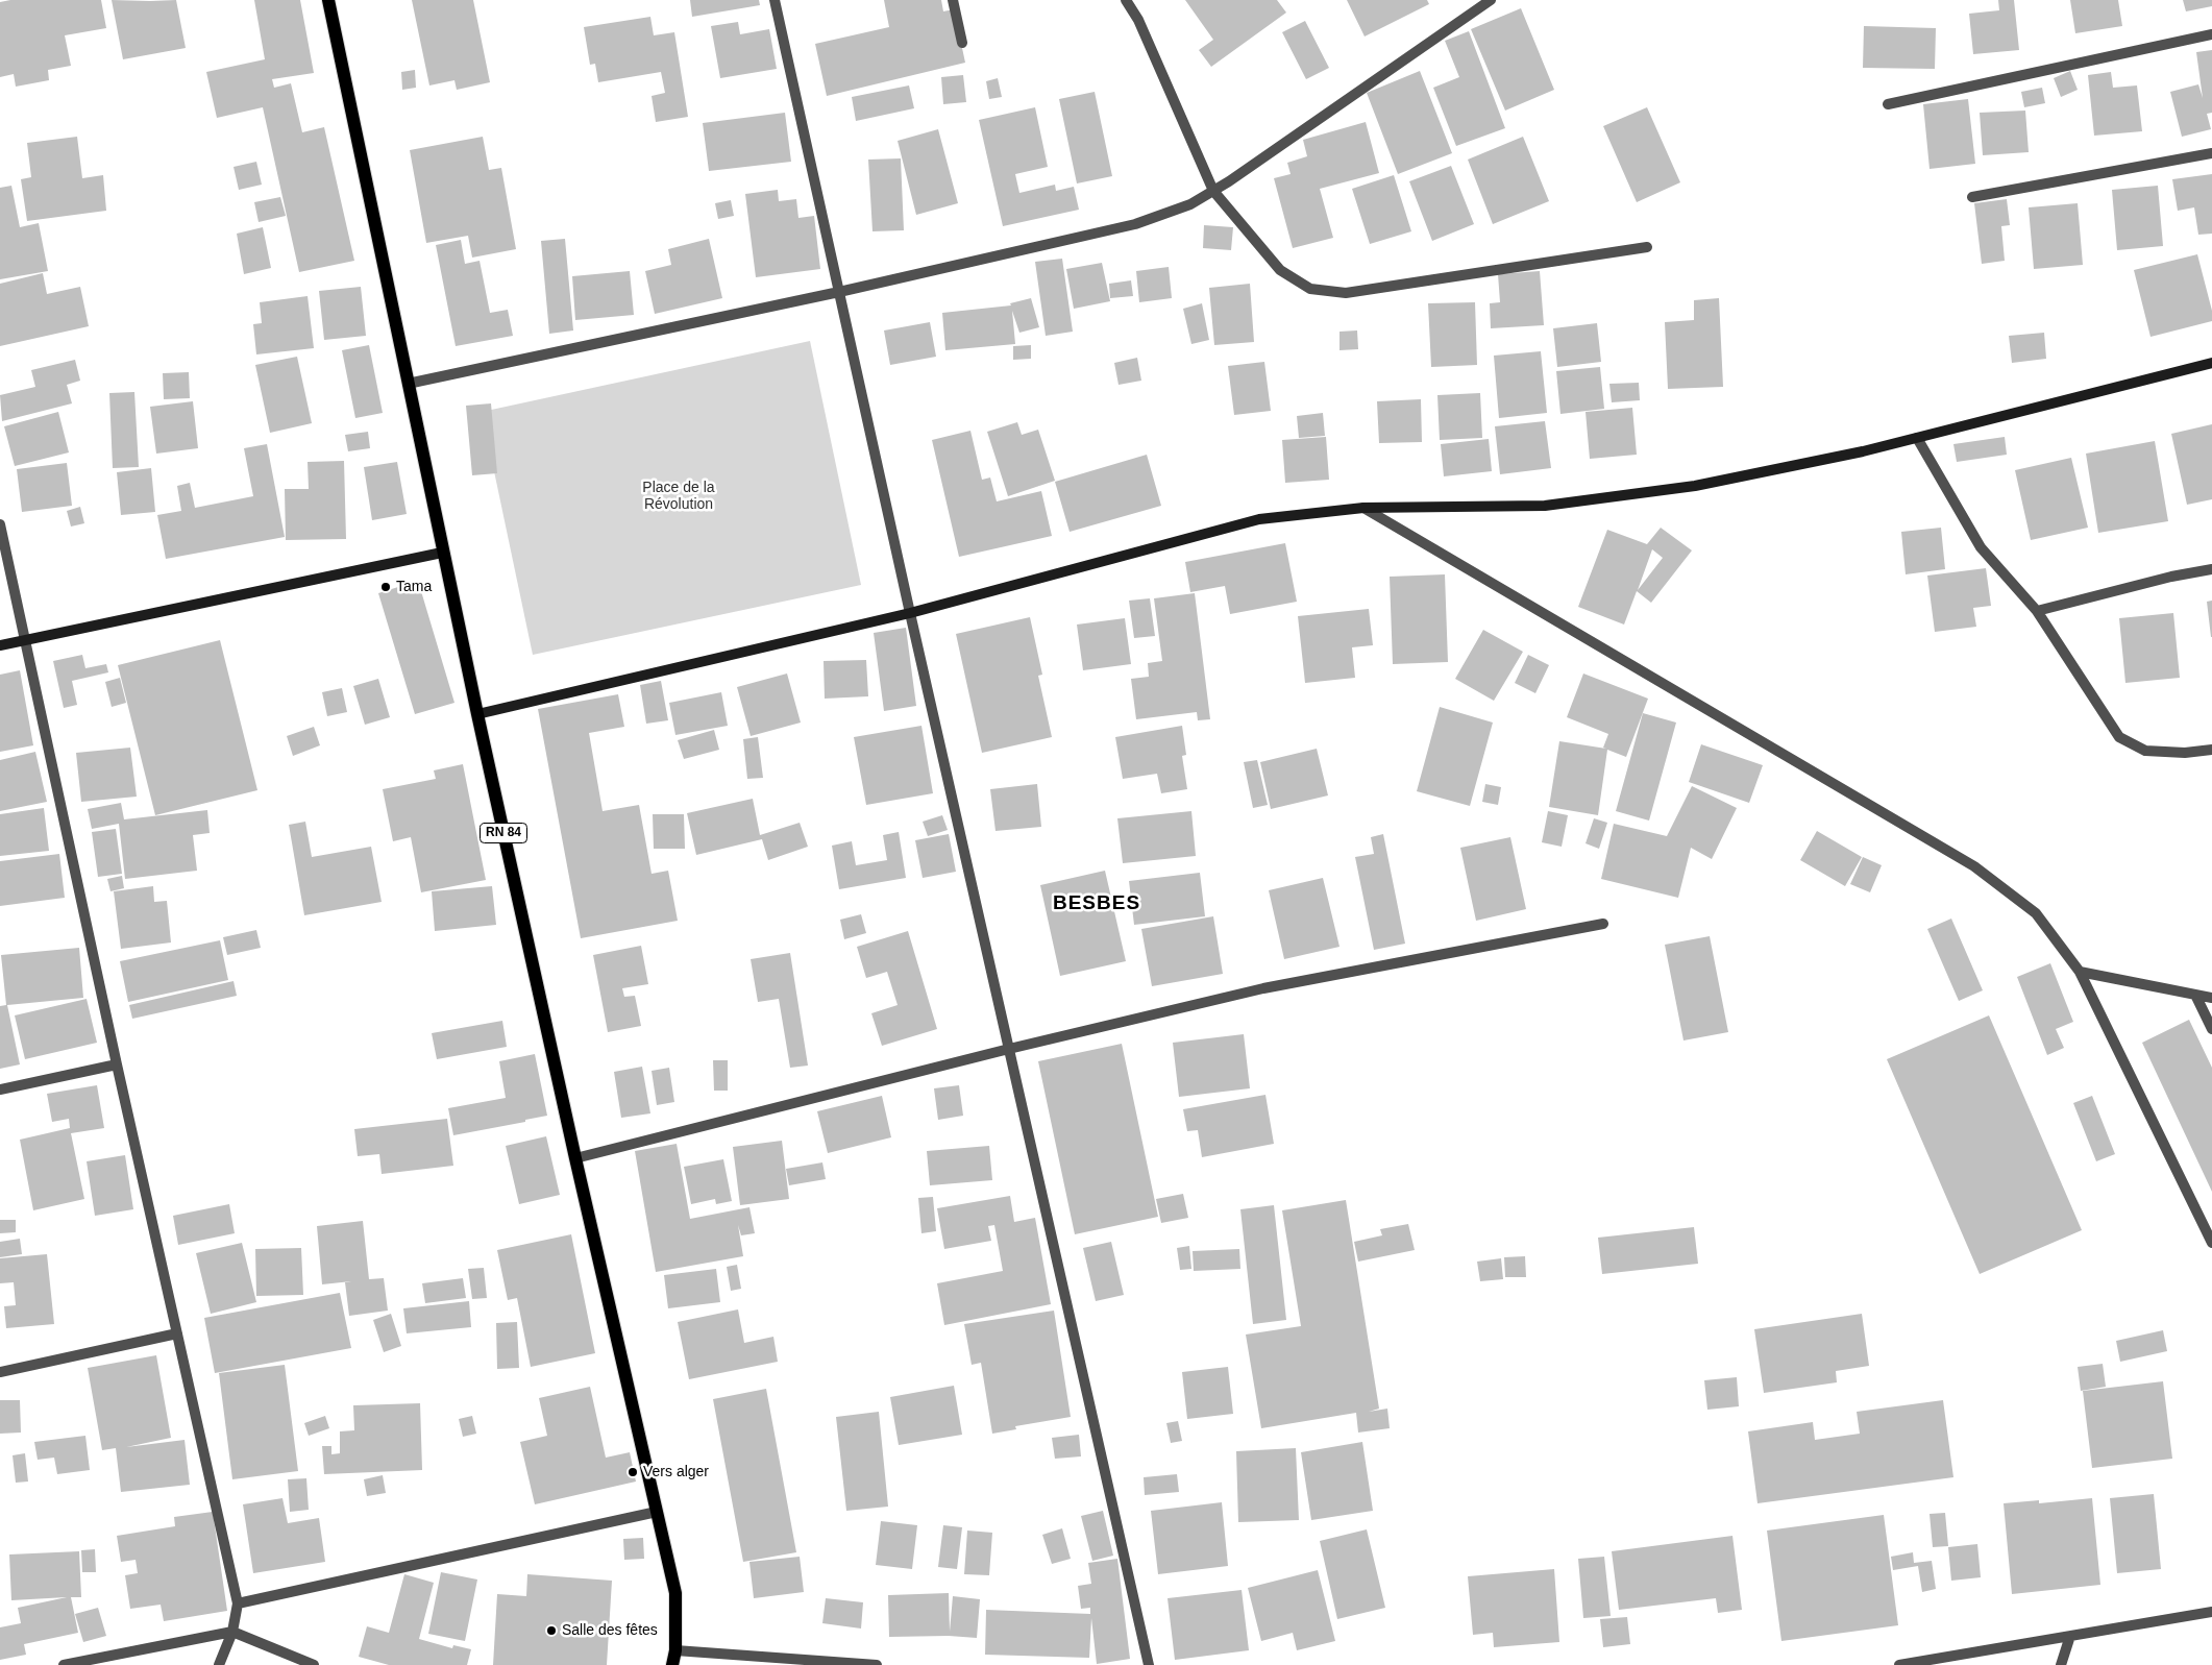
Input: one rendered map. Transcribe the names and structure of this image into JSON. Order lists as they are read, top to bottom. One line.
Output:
{"streets":{"main road":["RN 84"]},"districts":["BESBES"],"parks":["Place de la Révolution"],"places":["Tama","Vers alger","Salle des fêtes"]}
